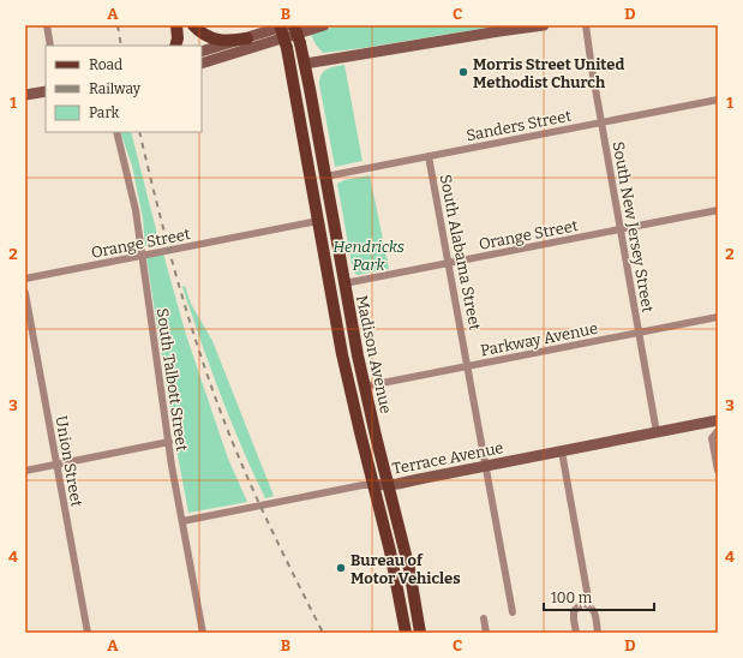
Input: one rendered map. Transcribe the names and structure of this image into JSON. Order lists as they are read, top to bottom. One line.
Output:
{"streets":{"main road":["Madison Avenue","Terrace Avenue"],"street":["Sanders Street","South New Jersey Street","Orange Street","South Alabama Street","Parkway Avenue","South Talbott Street","Union Street"]},"crossings":[["Sanders Street","South New Jersey Street"],["Sanders Street","South Alabama Street"],["Sanders Street","Madison Avenue"],["South New Jersey Street","Orange Street"],["South New Jersey Street","Parkway Avenue"],["South New Jersey Street","Terrace Avenue"],["Orange Street","South Alabama Street"],["Orange Street","Madison Avenue"],["Orange Street","South Talbott Street"],["South Alabama Street","Parkway Avenue"],["South Alabama Street","Terrace Avenue"],["Parkway Avenue","Madison Avenue"],["Madison Avenue","Terrace Avenue"],["South Talbott Street","Terrace Avenue"]],"parks":["Hendricks Park"],"places":["Morris Street United Methodist Church","Bureau of Motor Vehicles"],"legend":["Road","Railway","Park"],"scale_bar":"100 m","grid":{"columns":["A","B","C","D"],"rows":["1","2","3","4"]}}
